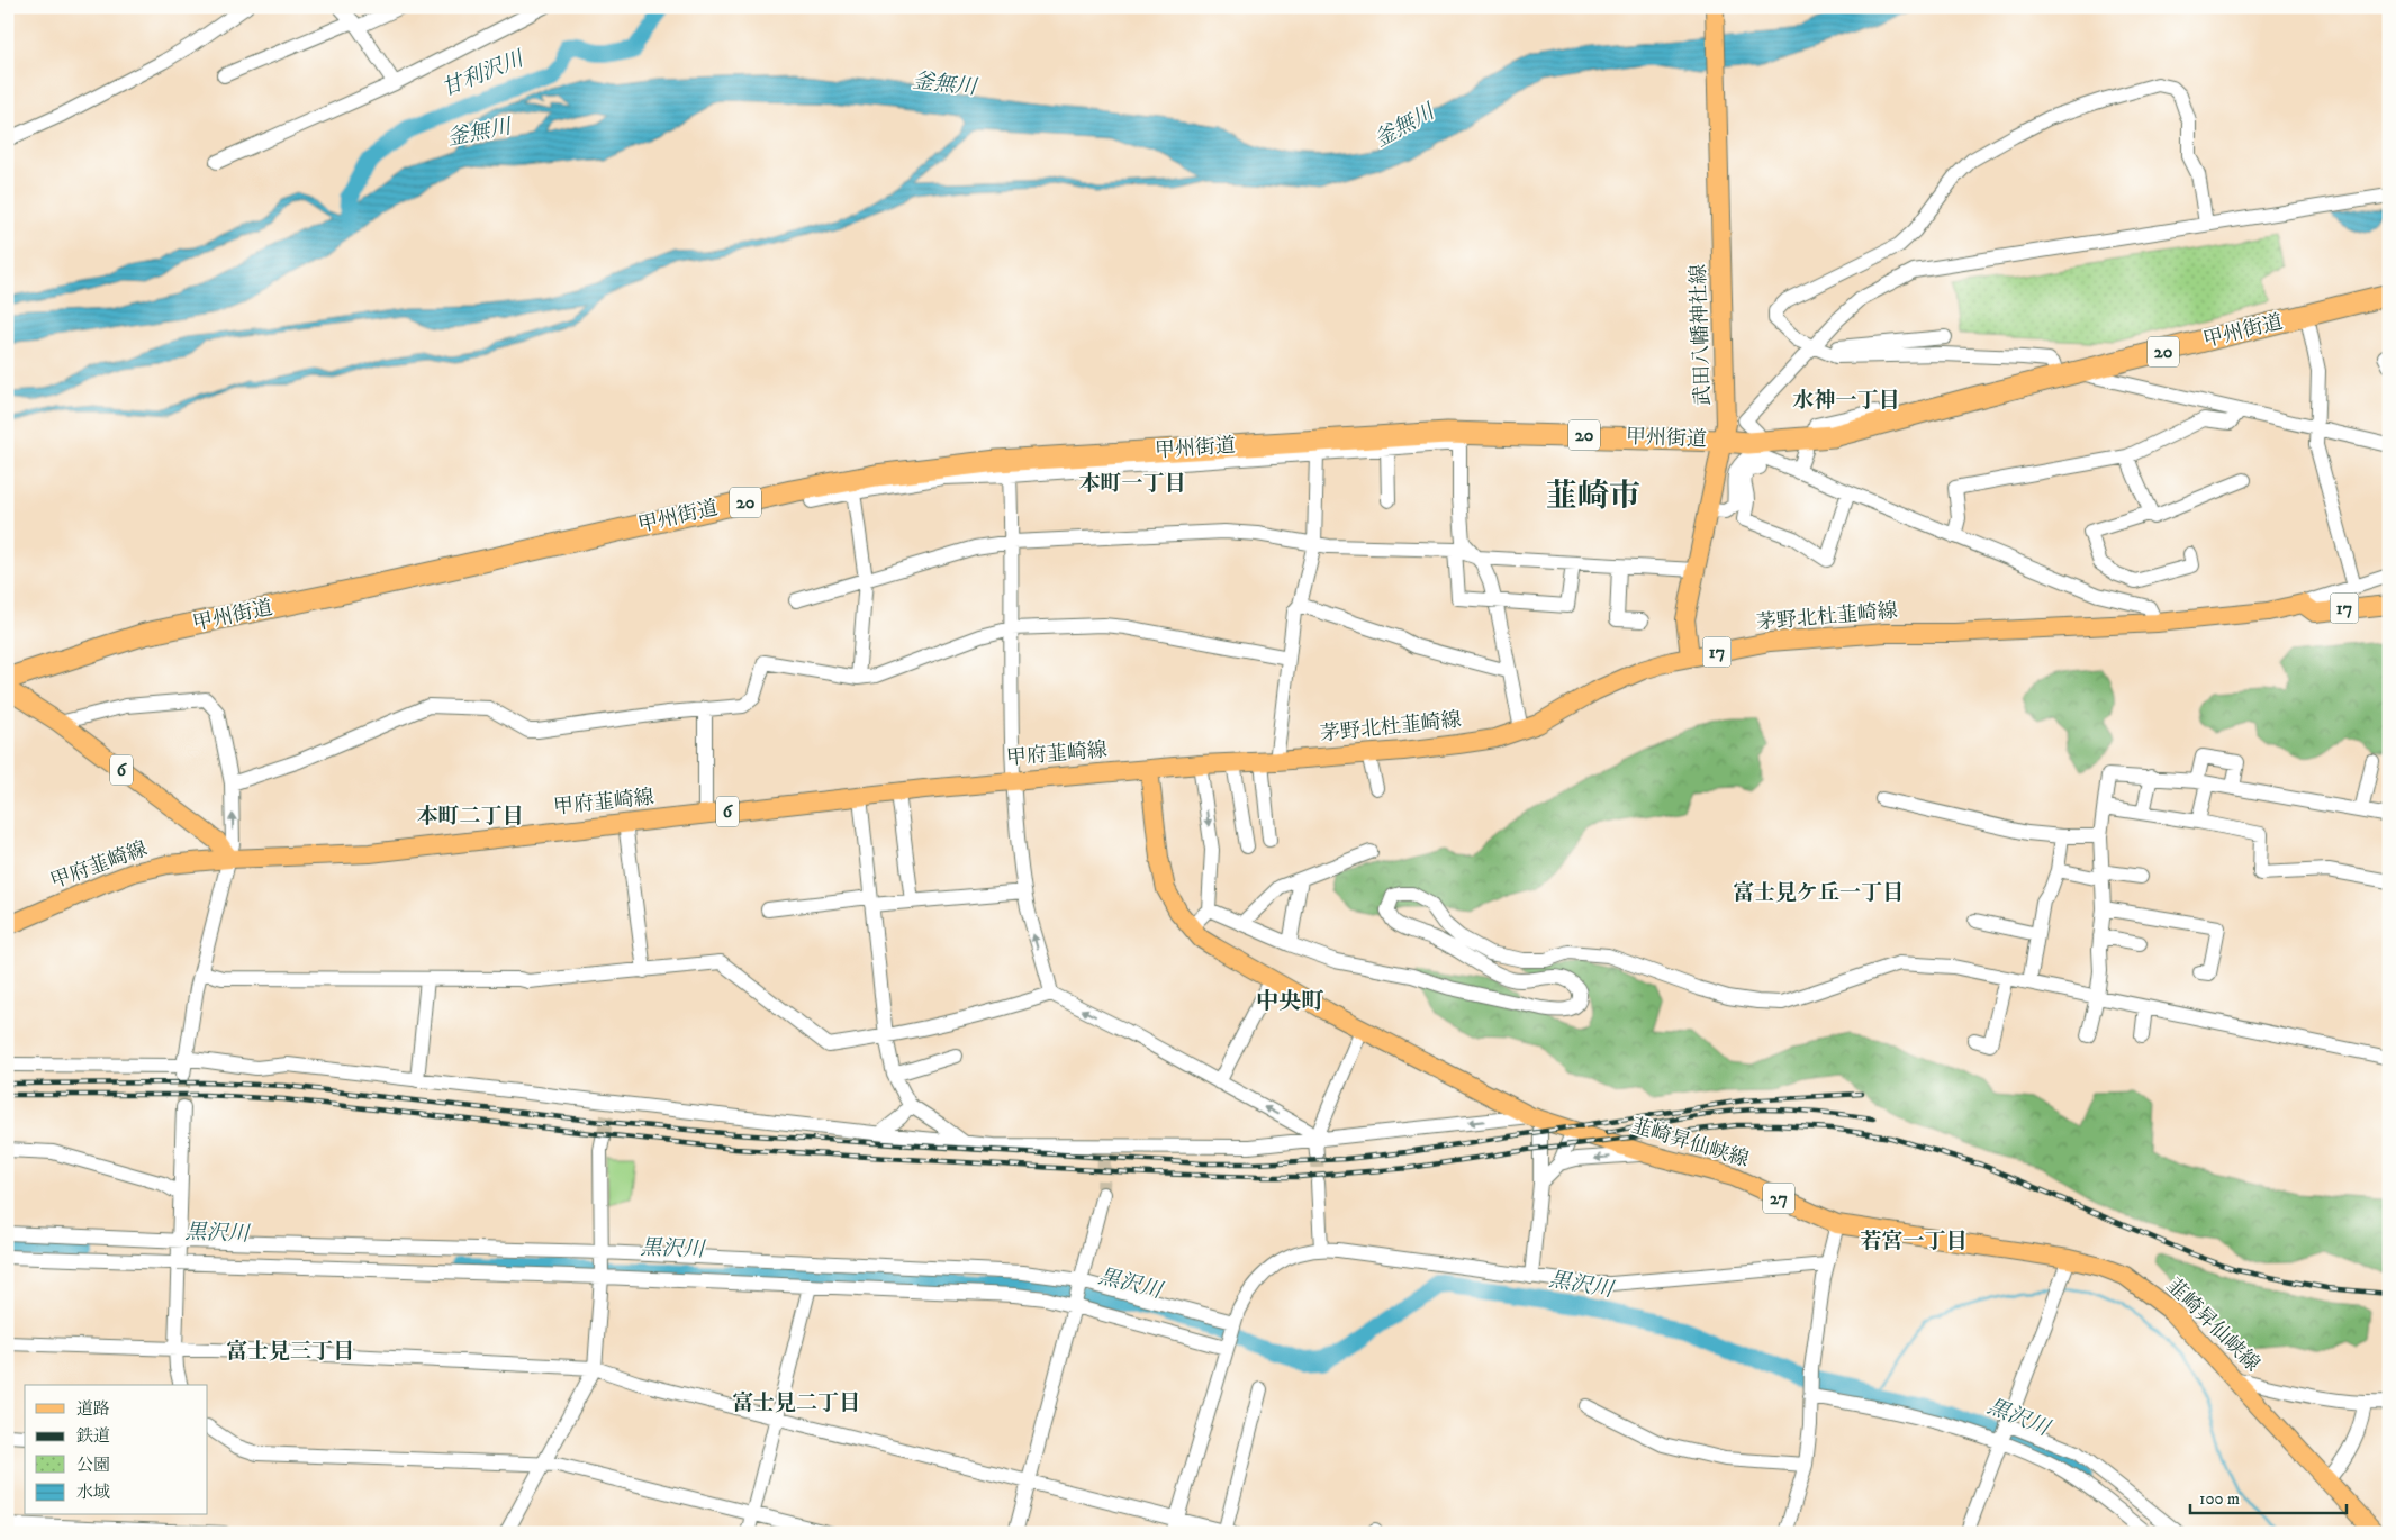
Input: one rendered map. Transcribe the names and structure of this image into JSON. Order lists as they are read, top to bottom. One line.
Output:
{"streets":{"highway":["甲州街道","20"],"main road":["武田八幡神社線","17","茅野北杜韮崎線","甲府韮崎線","6","韮崎昇仙峡線","27"]},"crossings":[["甲州街道","武田八幡神社線"],["武田八幡神社線","茅野北杜韮崎線"],["茅野北杜韮崎線","甲府韮崎線"],["茅野北杜韮崎線","韮崎昇仙峡線"],["甲府韮崎線","6"],["甲府韮崎線","韮崎昇仙峡線"]],"districts":["水神一丁目","本町一丁目","韮崎市","本町二丁目","富士見ケ丘一丁目","中央町","若宮一丁目","富士見三丁目","富士見二丁目"],"water":["甘利沢川","釜無川","黒沢川"],"legend":["道路","鉄道","公園","水域"],"scale_bar":"100 m"}
